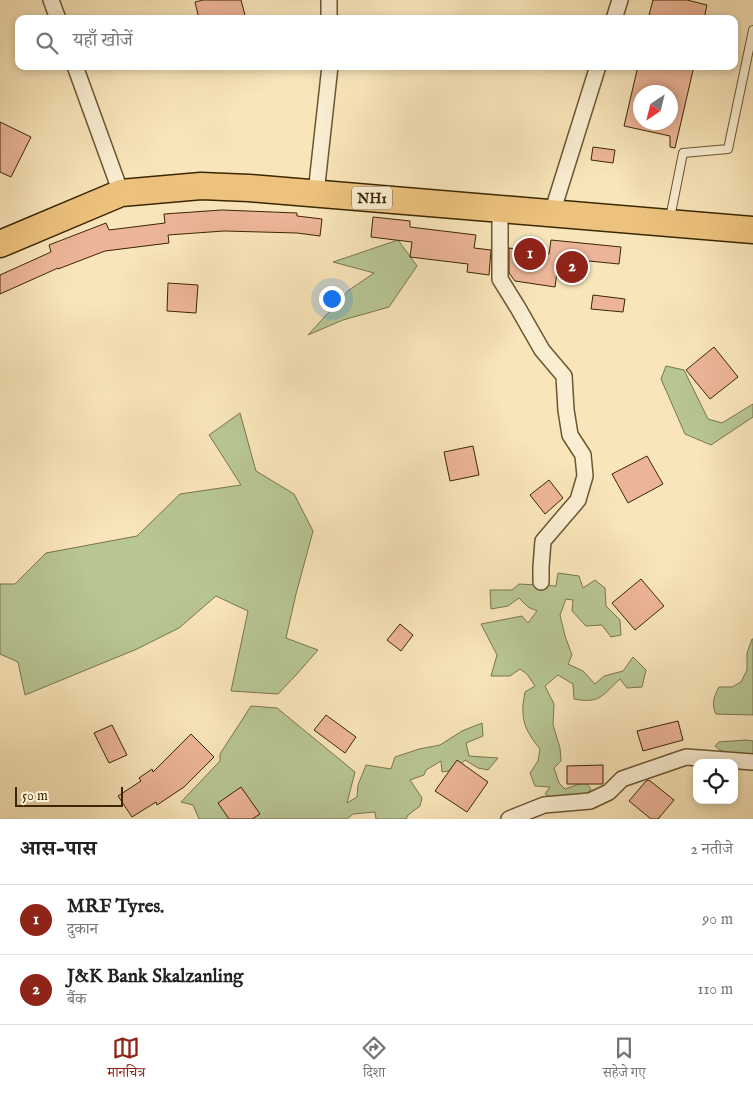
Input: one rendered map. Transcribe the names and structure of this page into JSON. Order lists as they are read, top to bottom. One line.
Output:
{"streets":{"highway":["NH1"]},"scale_bar":"50 m","north":"bottom left","page":{"search":"यहाँ खोजें","pins":["1","2"],"scale":"50 m","heading":["आस-पास","2 नतीजे"],"list":[{"mark":"1","name":"MRF Tyres.","note":"दुकान","value":"90 m"},{"mark":"2","name":"J&K Bank Skalzanling","note":"बैंक","value":"110 m"}],"nav":["मानचित्र","दिशा","सहेजे गए"]}}
